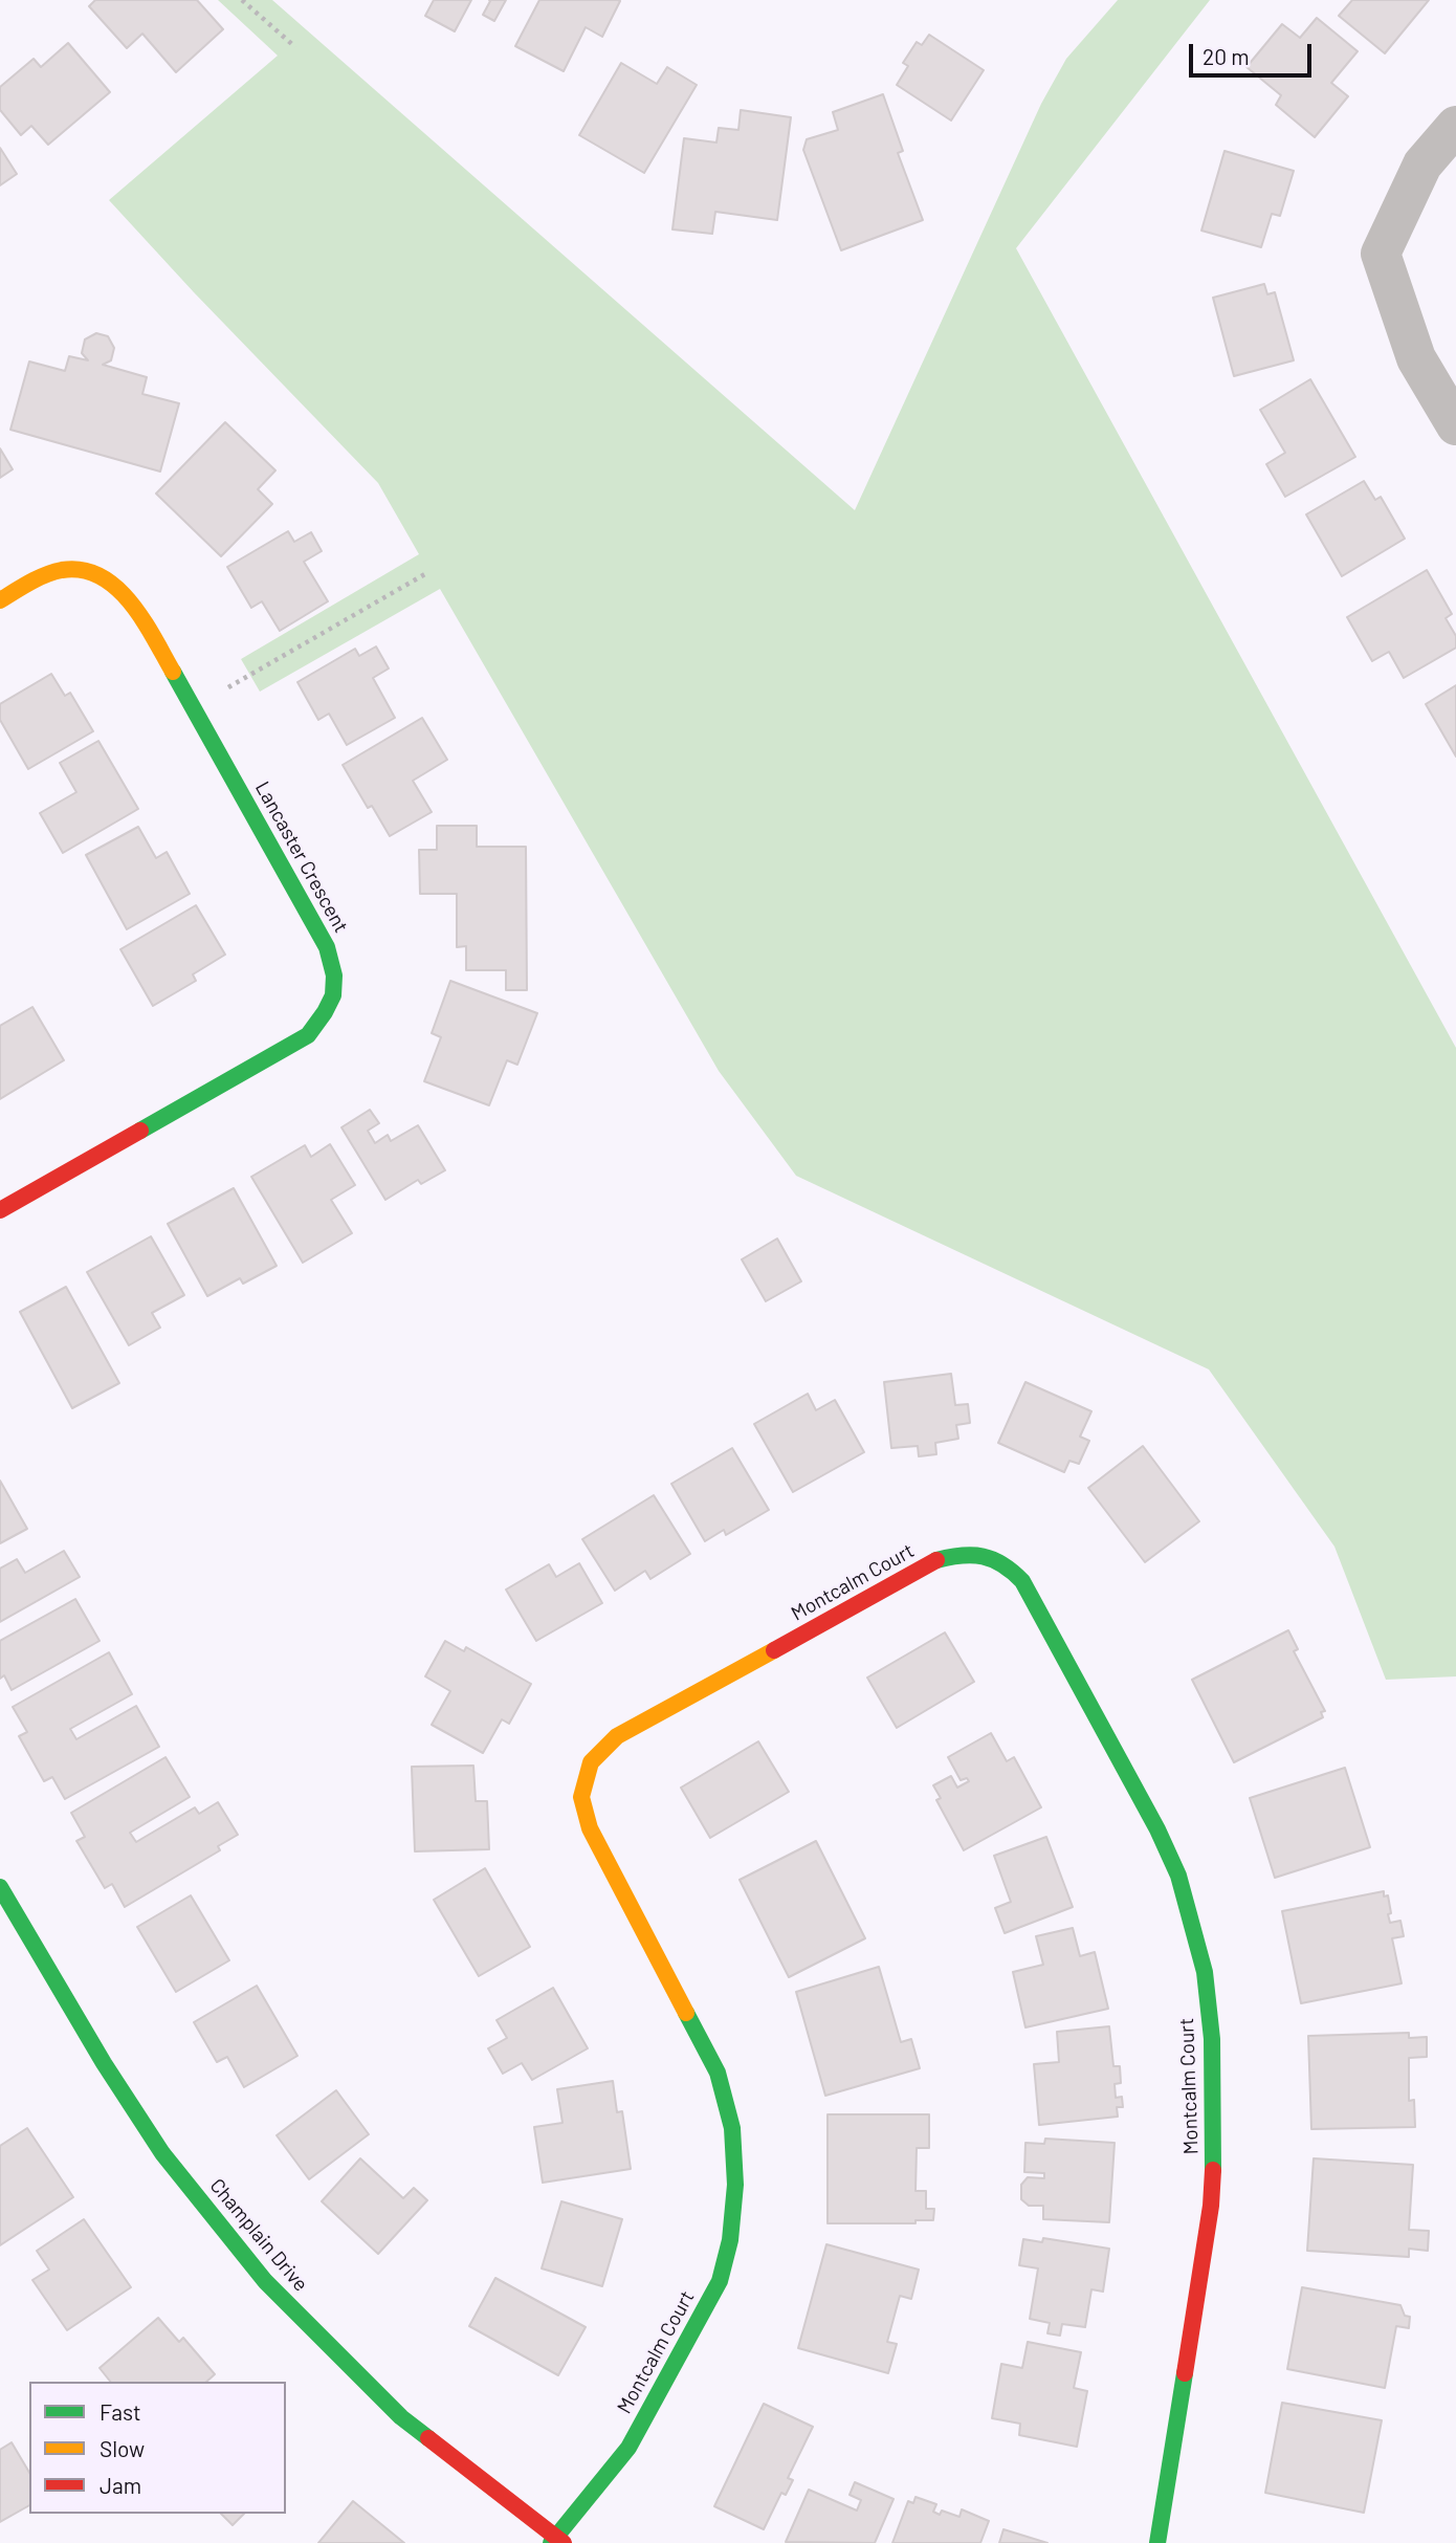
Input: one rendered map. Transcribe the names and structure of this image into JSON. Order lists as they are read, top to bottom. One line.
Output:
{"streets":{"street":["Lancaster Crescent","Montcalm Court","Champlain Drive"]},"crossings":[["Montcalm Court","Champlain Drive"]],"legend":["Fast","Slow","Jam"],"scale_bar":"20 m"}
